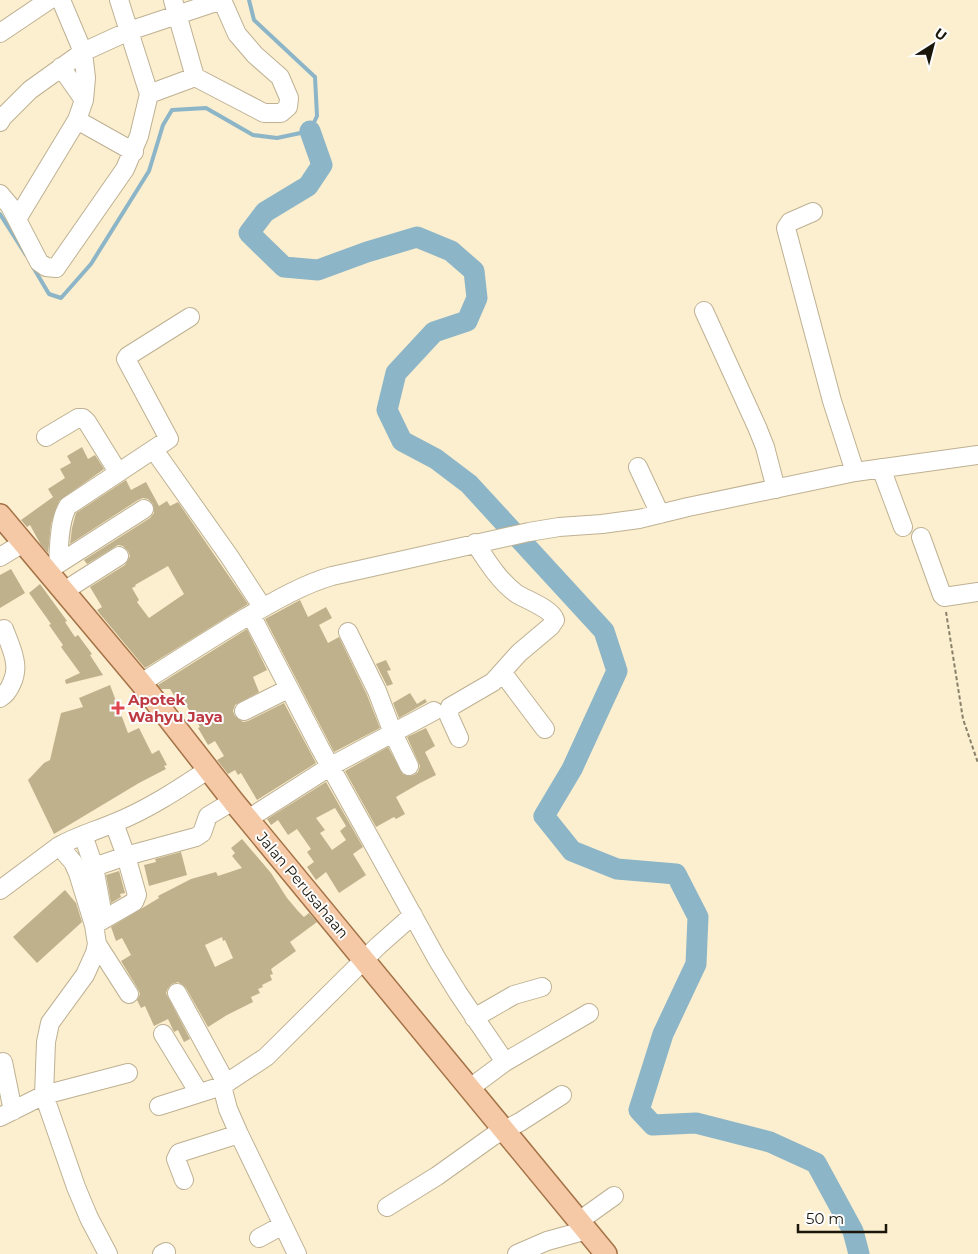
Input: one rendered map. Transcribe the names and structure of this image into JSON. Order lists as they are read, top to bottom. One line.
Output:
{"streets":{"main road":["Jalan Perusahaan"]},"places":{"health":["Apotek Wahyu Jaya"]},"scale_bar":"50 m","north":"top right"}
